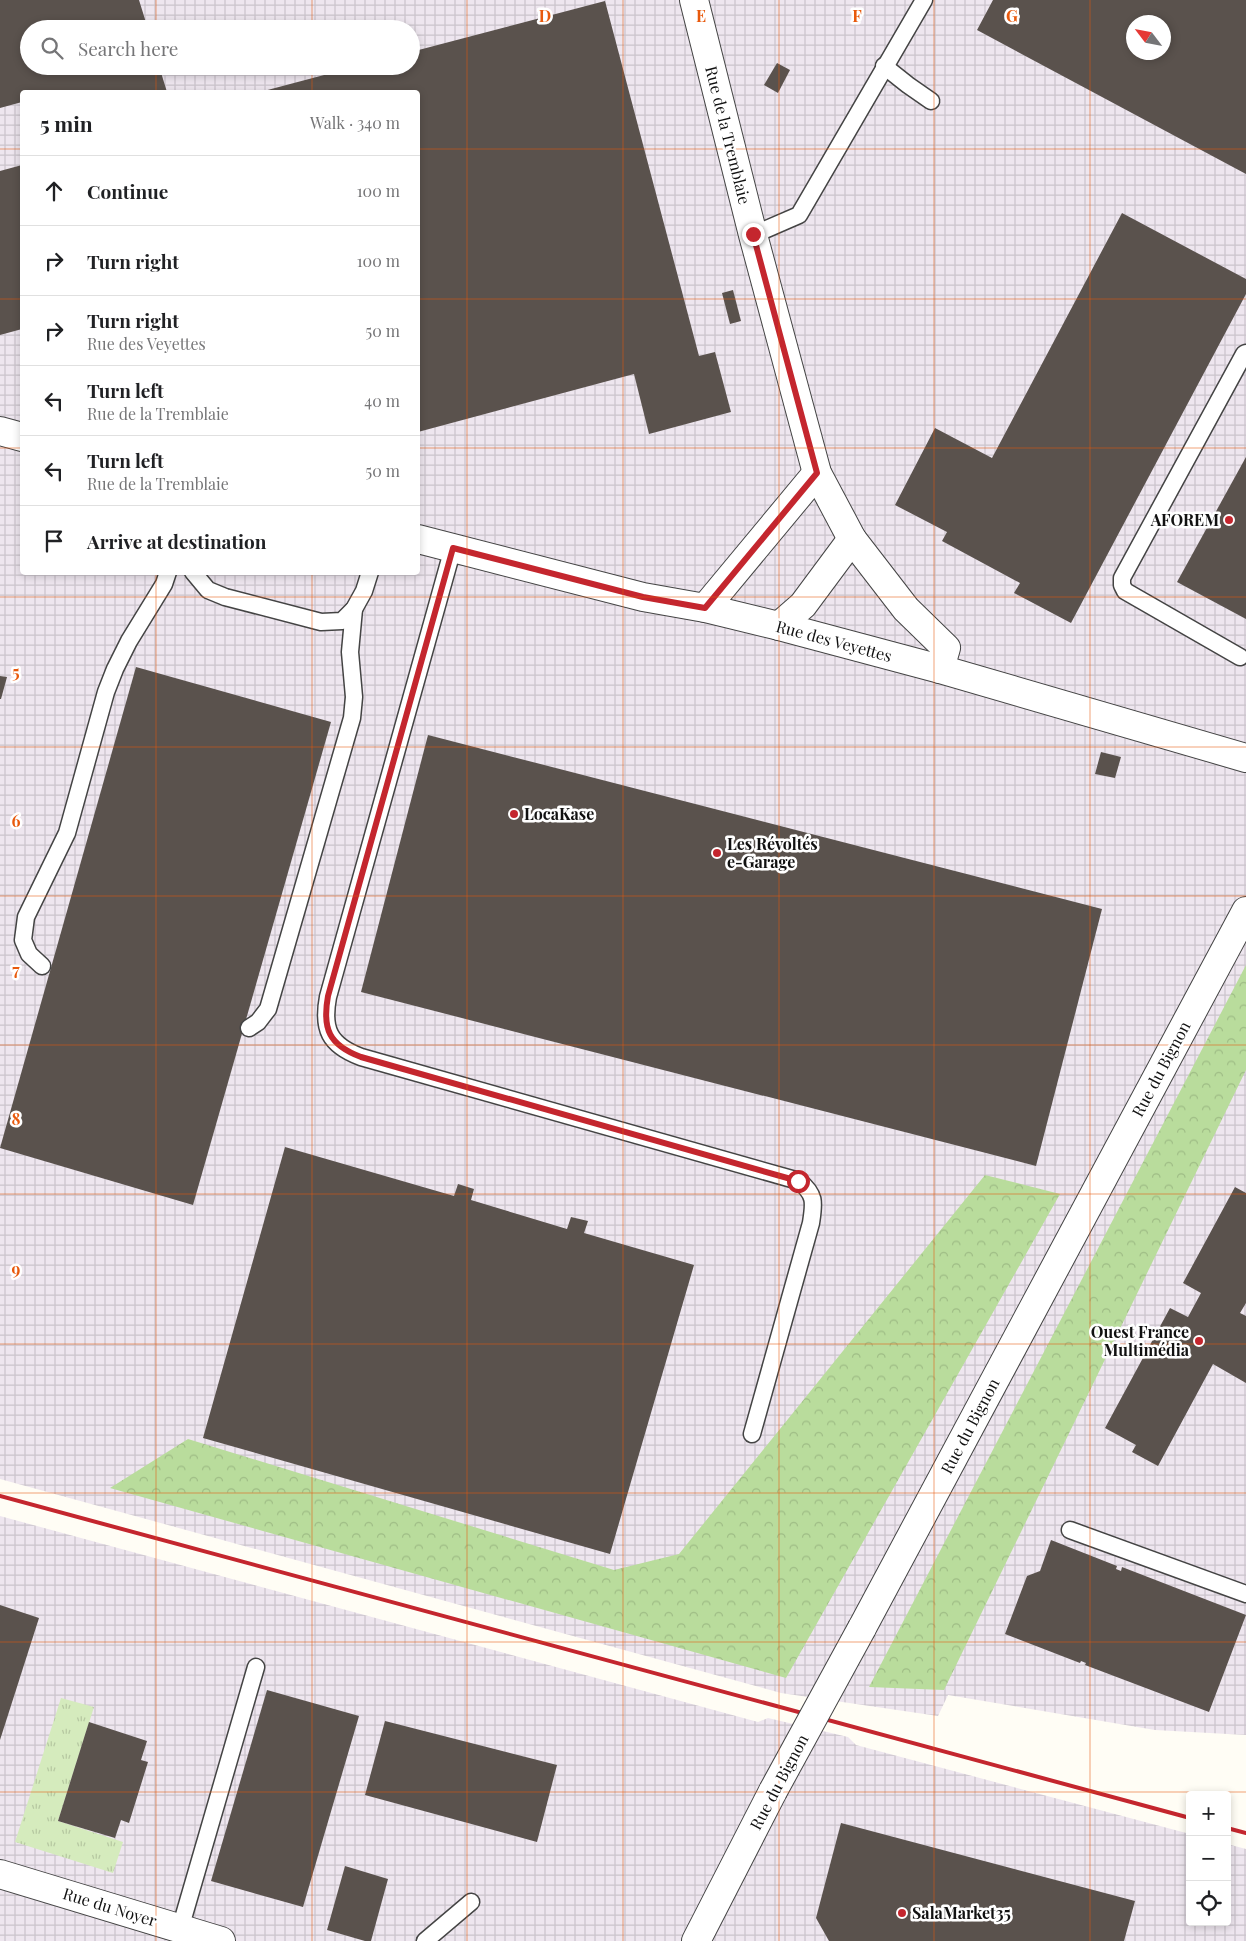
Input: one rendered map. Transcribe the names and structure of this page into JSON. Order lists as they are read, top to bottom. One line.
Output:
{"streets":{"street":["Rue de la Tremblaie","Rue des Veyettes","Rue du Bignon","Rue du Noyer"]},"crossings":[["Rue de la Tremblaie","Rue des Veyettes"]],"places":["AFOREM","LocaKase","Les Révoltés e-Garage","Ouest France Multimédia","SalaMarket35"],"north":"top left","page":{"search":"Search here","heading":["5 min","Walk · 340 m"],"list":[["Continue","100 m"],["Turn right","100 m"],["Turn right","Rue des Veyettes","50 m"],["Turn left","Rue de la Tremblaie","40 m"],["Turn left","Rue de la Tremblaie","50 m"],"Arrive at destination"],"map_buttons":["+","−"]},"grid":{"columns":["D","E","F","G"],"rows":["5","6","7","8","9"]}}
